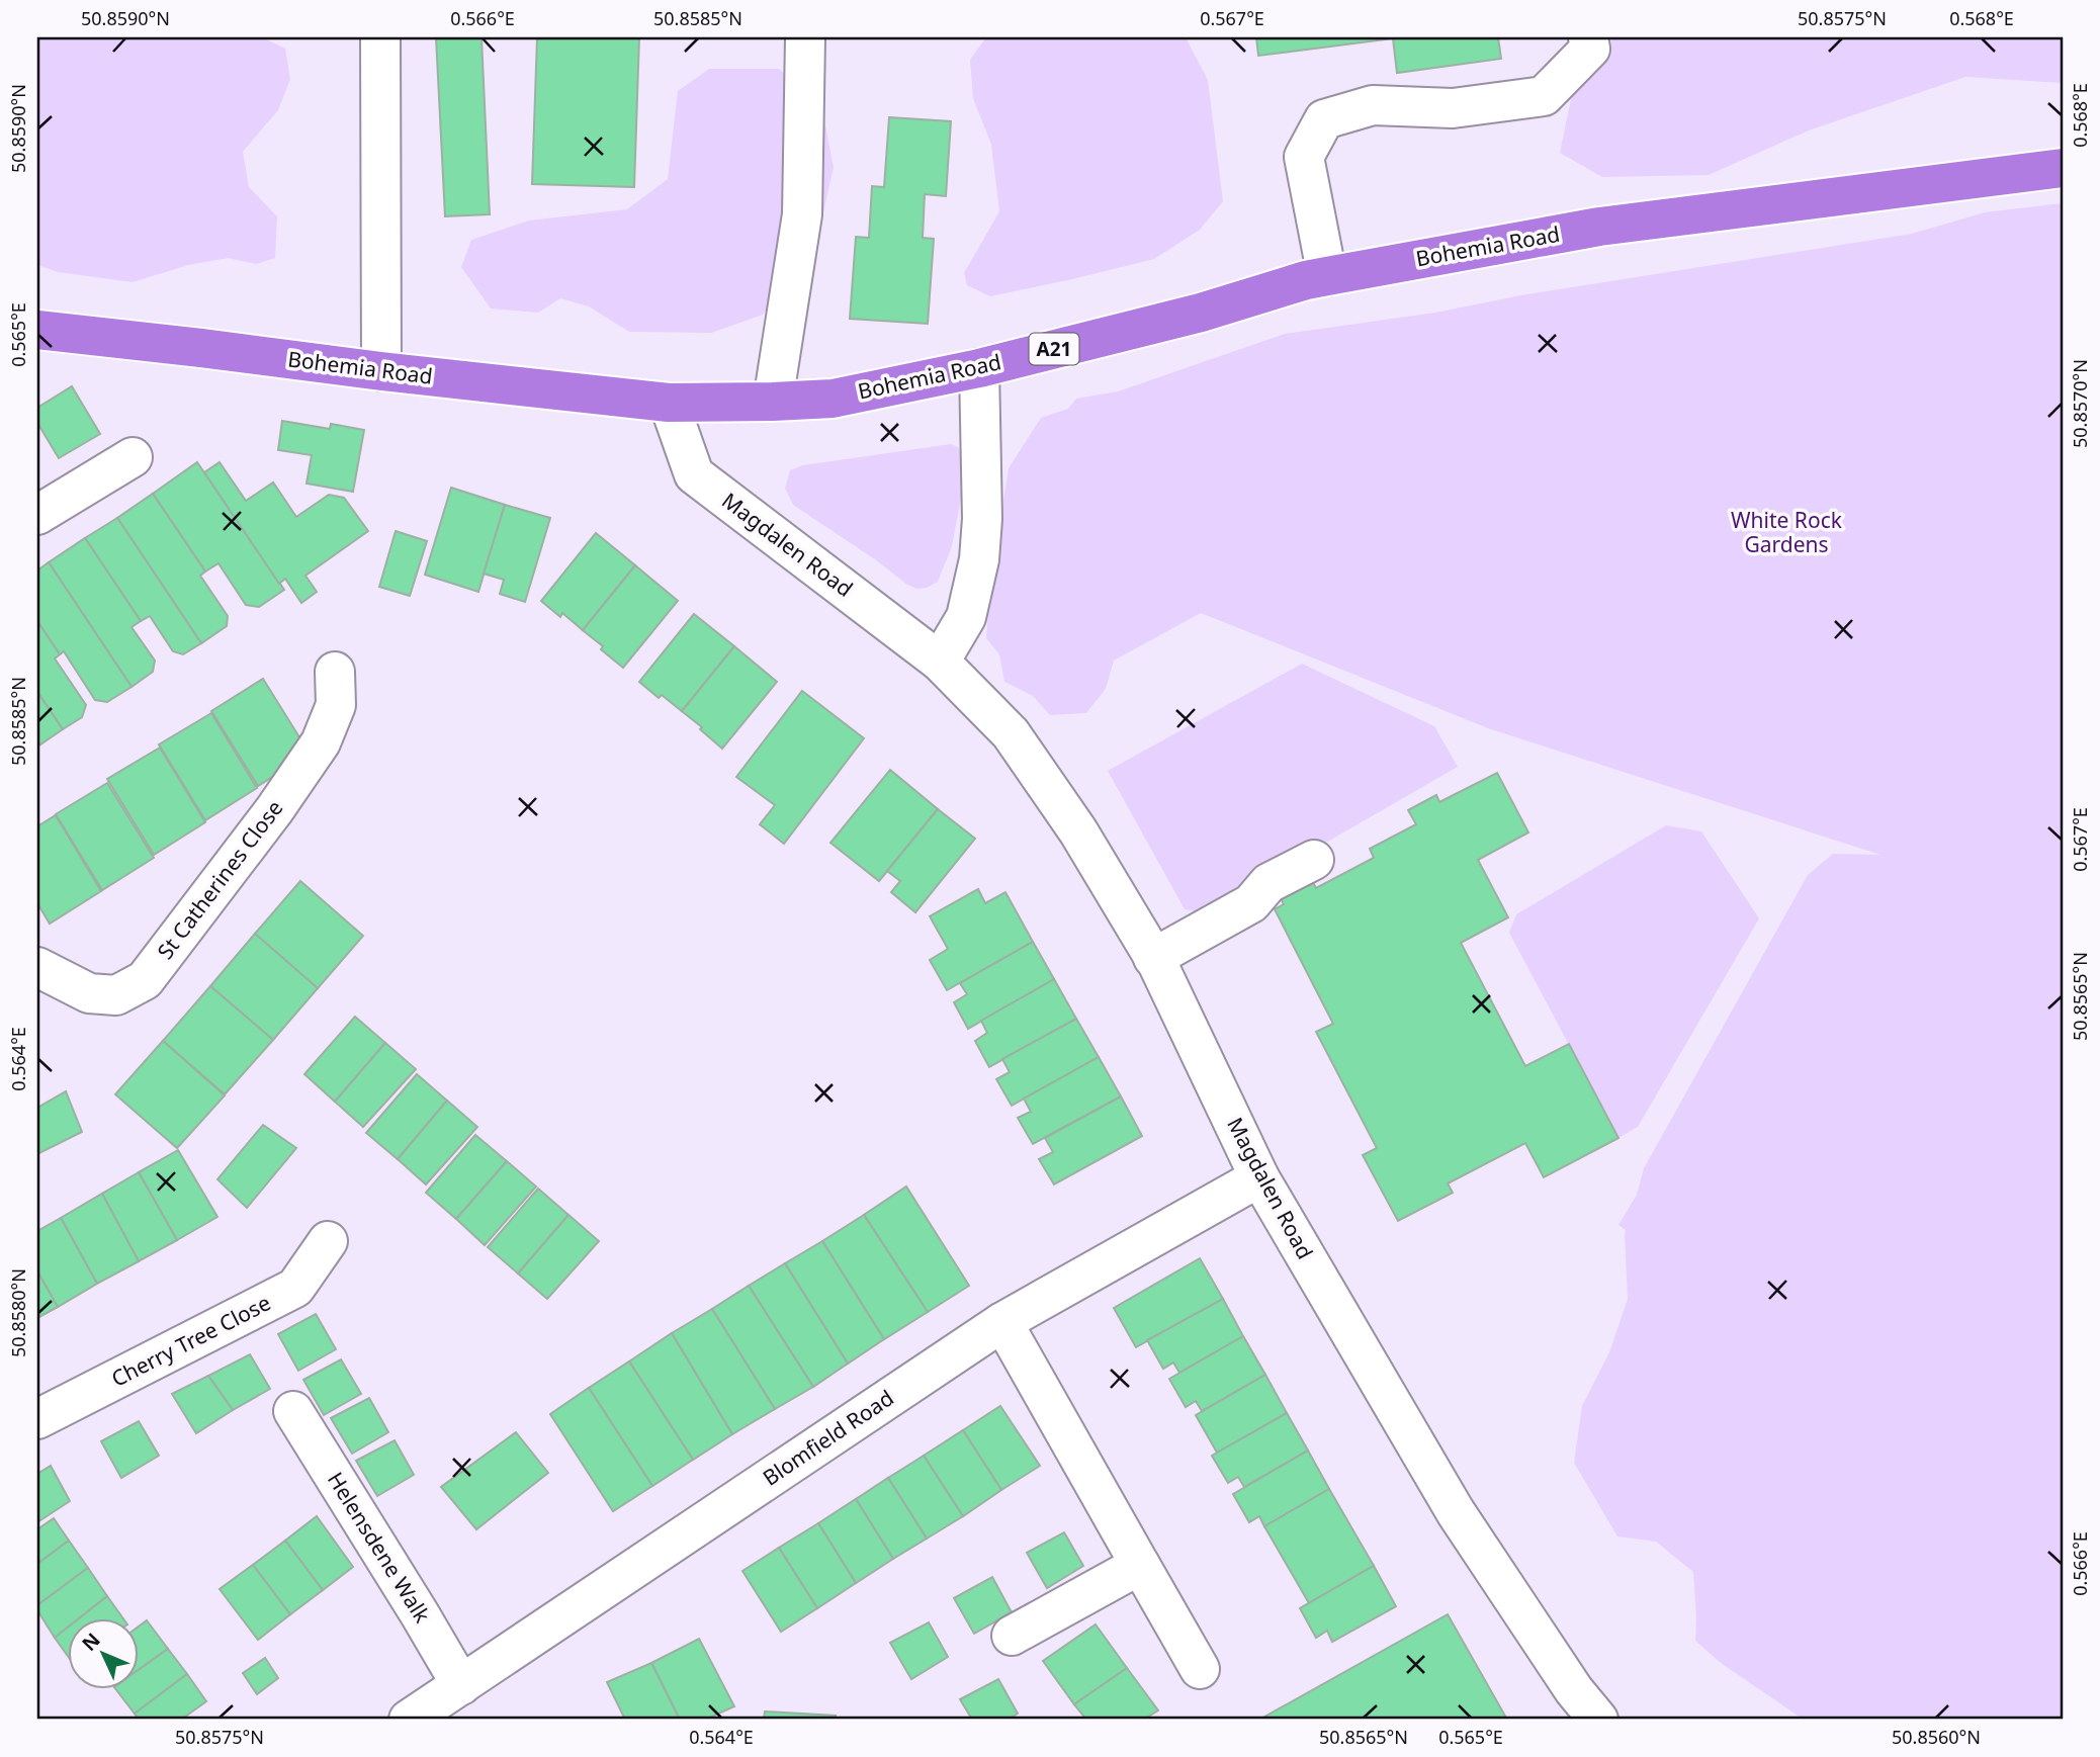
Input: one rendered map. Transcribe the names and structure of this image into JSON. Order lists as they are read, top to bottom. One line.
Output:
{"streets":{"highway":["Bohemia Road","A21"],"street":["Magdalen Road","St Catherines Close","Cherry Tree Close","Blomfield Road","Helensdene Walk"]},"crossings":[["Bohemia Road","Magdalen Road"],["Magdalen Road","Blomfield Road"],["Blomfield Road","Helensdene Walk"]],"parks":["White Rock Gardens"],"north":"top left","coordinates":["50.8590°N","0.566°E","50.8585°N","0.567°E","50.8575°N","0.568°E","0.565°E","50.8570°N","50.8565°N","0.564°E","50.8580°N","50.8560°N"]}
